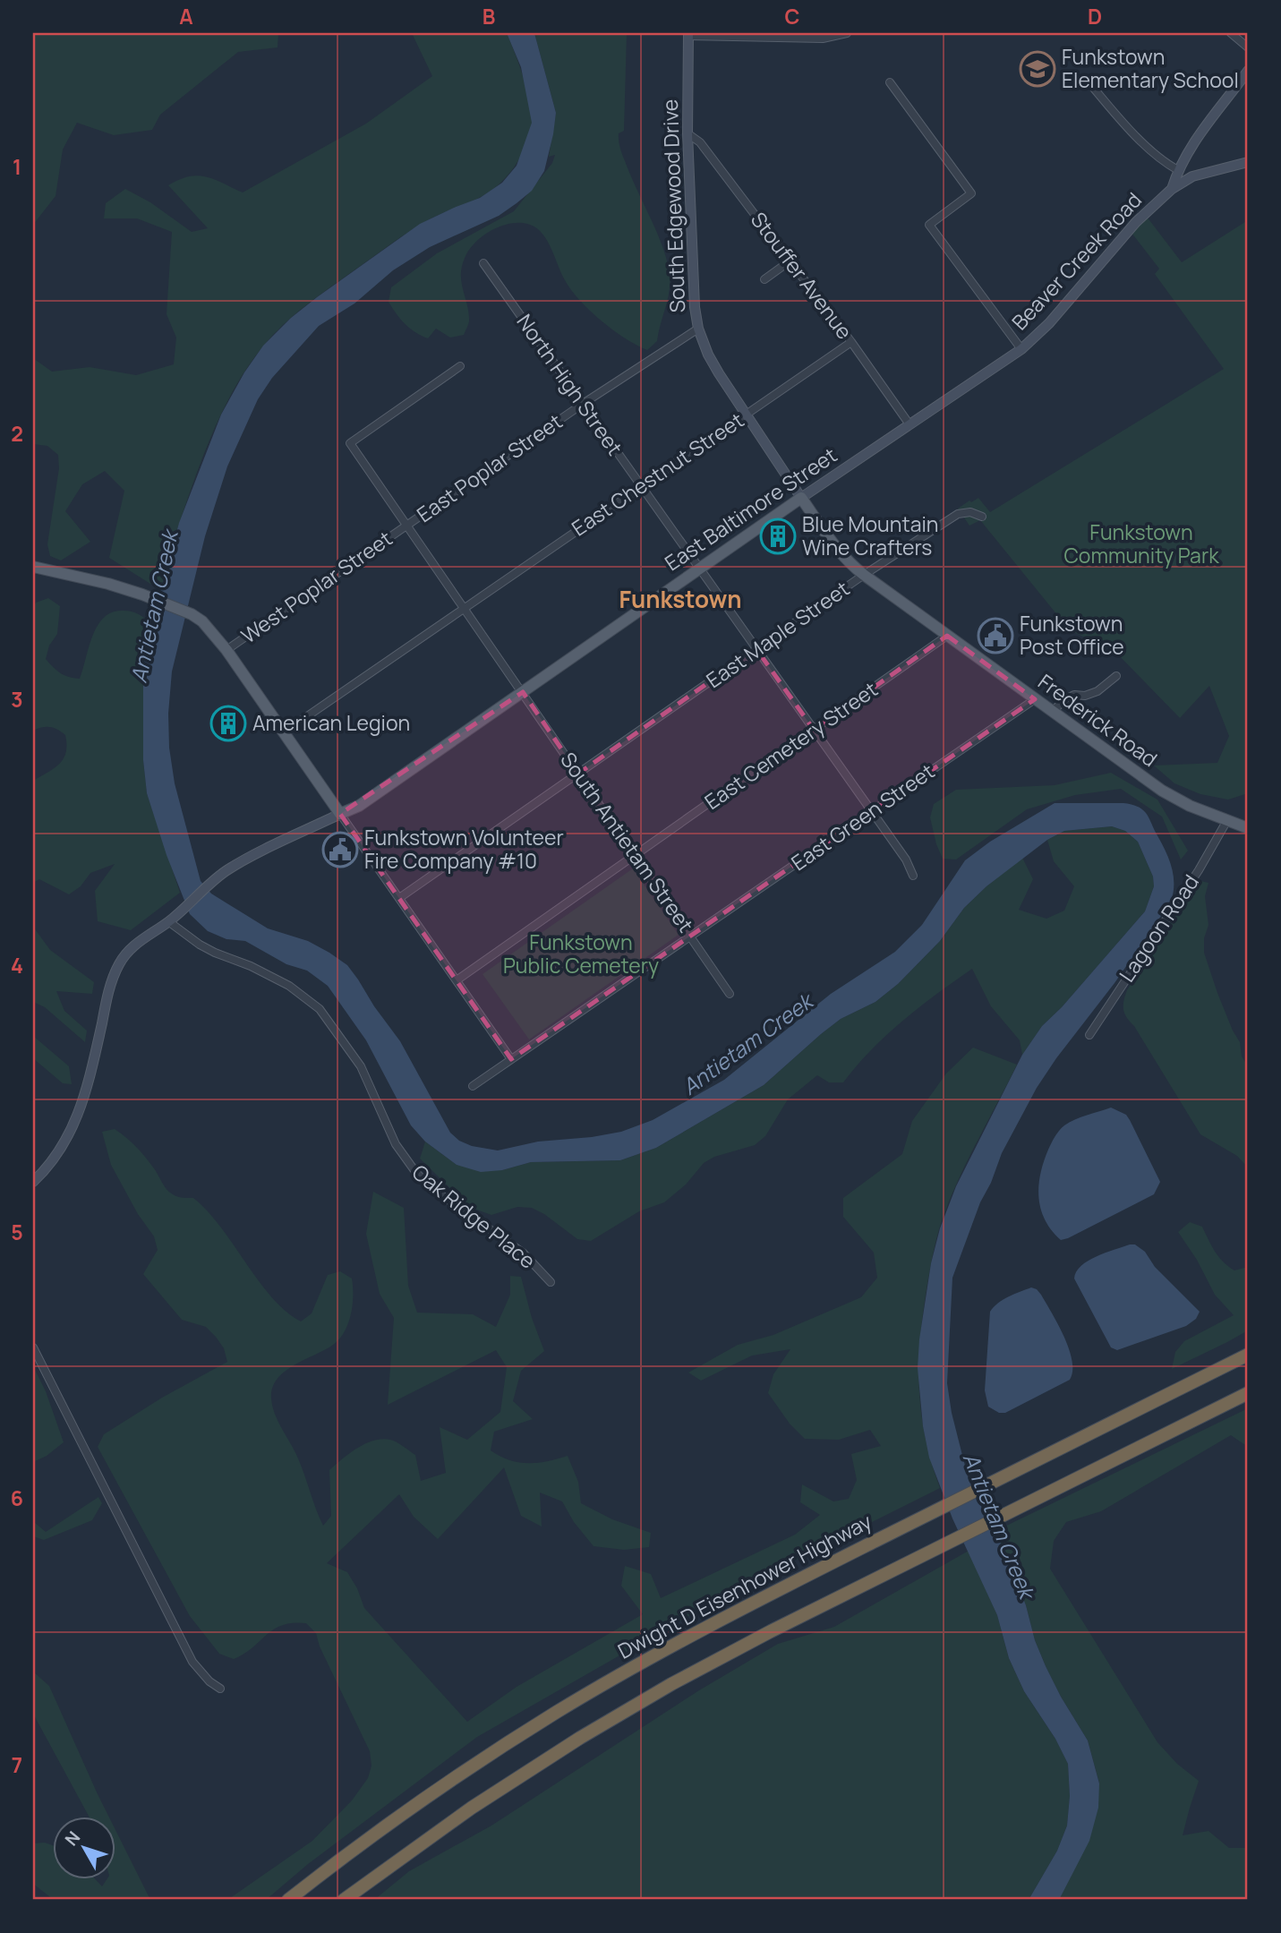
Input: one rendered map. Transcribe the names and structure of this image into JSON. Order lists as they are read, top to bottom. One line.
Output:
{"streets":{"highway":["Dwight D Eisenhower Highway"],"main road":["East Baltimore Street","Frederick Road"],"street":["South Edgewood Drive","Beaver Creek Road","Stouffer Avenue","North High Street","East Poplar Street","East Chestnut Street","West Poplar Street","East Maple Street","East Cemetery Street","East Green Street","South Antietam Street","Lagoon Road","Oak Ridge Place"]},"crossings":[["South Edgewood Drive","Stouffer Avenue"],["South Edgewood Drive","East Poplar Street"],["South Edgewood Drive","East Chestnut Street"],["South Edgewood Drive","East Baltimore Street"],["South Edgewood Drive","Frederick Road"],["Beaver Creek Road","Stouffer Avenue"],["Beaver Creek Road","East Baltimore Street"],["Stouffer Avenue","East Chestnut Street"],["Stouffer Avenue","East Baltimore Street"],["North High Street","East Poplar Street"],["North High Street","East Chestnut Street"],["North High Street","East Baltimore Street"],["North High Street","East Maple Street"],["North High Street","East Cemetery Street"],["North High Street","East Green Street"],["East Poplar Street","West Poplar Street"],["East Poplar Street","South Antietam Street"],["East Chestnut Street","South Antietam Street"],["East Baltimore Street","Frederick Road"],["East Baltimore Street","South Antietam Street"],["West Poplar Street","South Antietam Street"],["East Maple Street","Frederick Road"],["East Maple Street","South Antietam Street"],["Frederick Road","East Cemetery Street"],["Frederick Road","East Green Street"],["Frederick Road","Lagoon Road"],["East Cemetery Street","South Antietam Street"],["East Green Street","South Antietam Street"]],"districts":["Funkstown"],"water":["Antietam Creek"],"parks":["Funkstown Community Park","Funkstown Public Cemetery"],"places":{"school or university":["Funkstown Elementary School"],"building":["Blue Mountain Wine Crafters","American Legion"],"public building":["Funkstown Post Office","Funkstown Volunteer Fire Company #10"]},"north":"top left","grid":{"columns":["A","B","C","D"],"rows":["1","2","3","4","5","6","7"]}}
